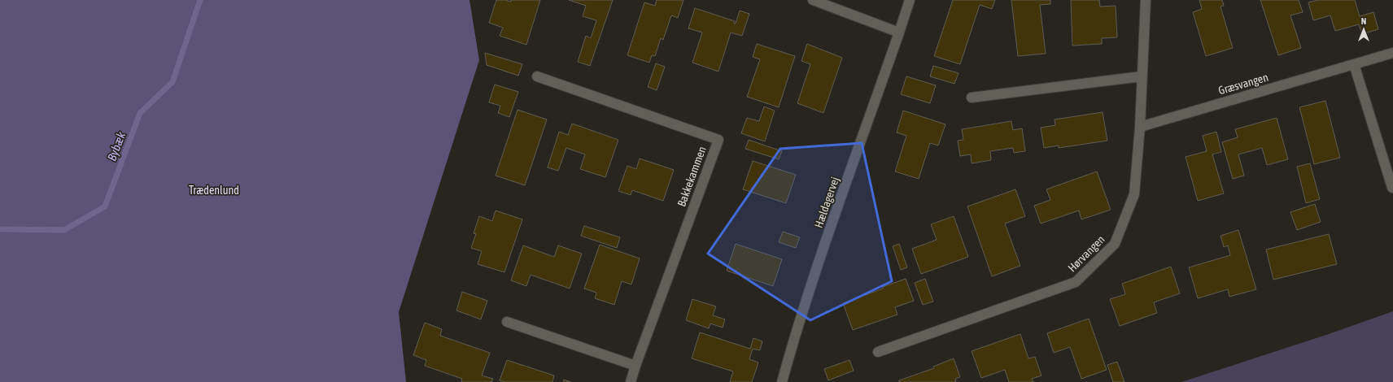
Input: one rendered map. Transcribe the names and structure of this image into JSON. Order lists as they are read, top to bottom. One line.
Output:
{"streets":{"street":["Græsvangen","Bakkekammen","Hældagervej","Hørvangen"]},"crossings":[["Græsvangen","Hørvangen"]],"water":["Bybæk"],"parks":["Trædenlund"],"north":"top"}
